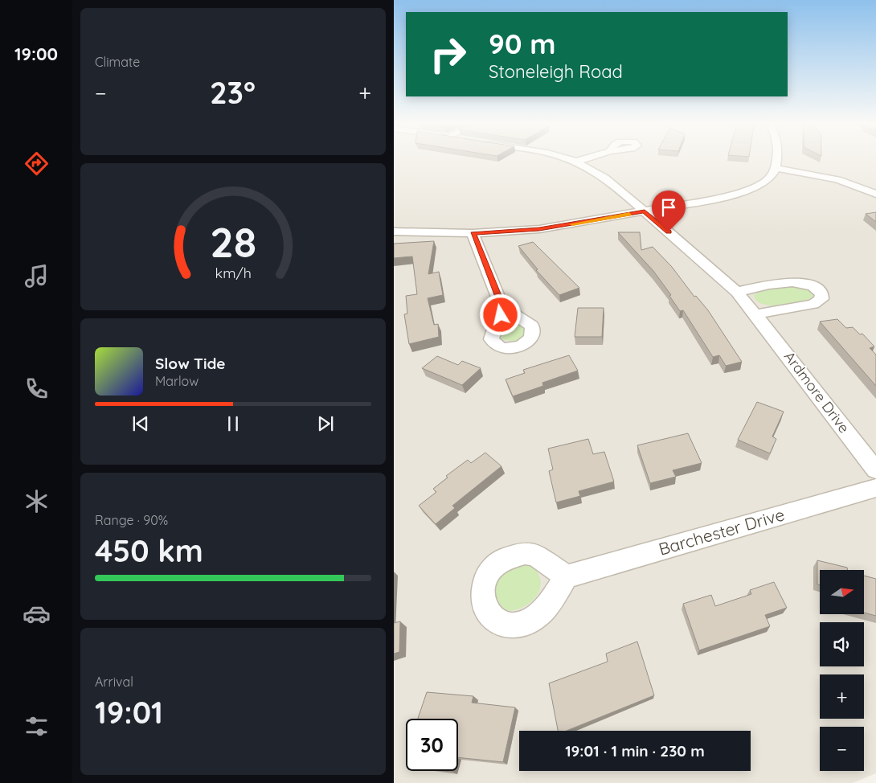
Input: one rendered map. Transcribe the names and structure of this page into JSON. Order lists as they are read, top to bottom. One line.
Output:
{"streets":{"street":["Ardmore Drive","Barchester Drive"]},"north":"right","page":{"tabs":"19:00","tile":["Climate",["Range · 90%","450 km"],["Arrival","19:01"]],"turn":["90 m","Stoneleigh Road"],"heat":["−","23°","+"],"song":["Slow Tide","Marlow"],"map_buttons":["+","−"],"limit":"30","trip":"19:01 · 1 min · 230 m","gauge":["28","km/h"]}}
